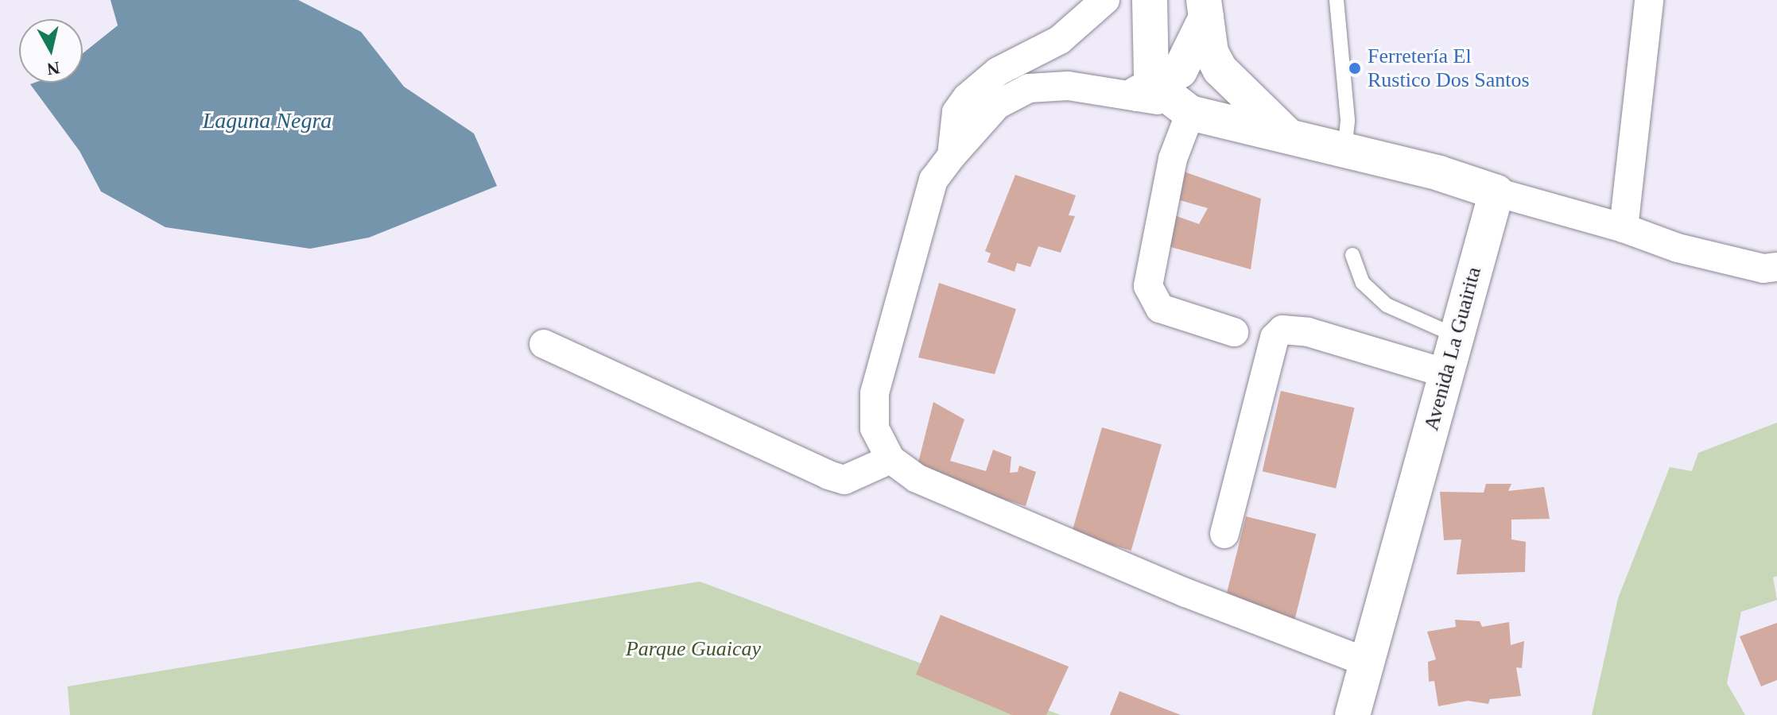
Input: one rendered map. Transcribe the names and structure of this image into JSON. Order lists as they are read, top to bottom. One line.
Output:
{"streets":{"street":["Avenida La Guairita"]},"water":["Laguna Negra"],"parks":["Parque Guaicay"],"places":["Ferretería El Rustico Dos Santos"],"north":"bottom"}
